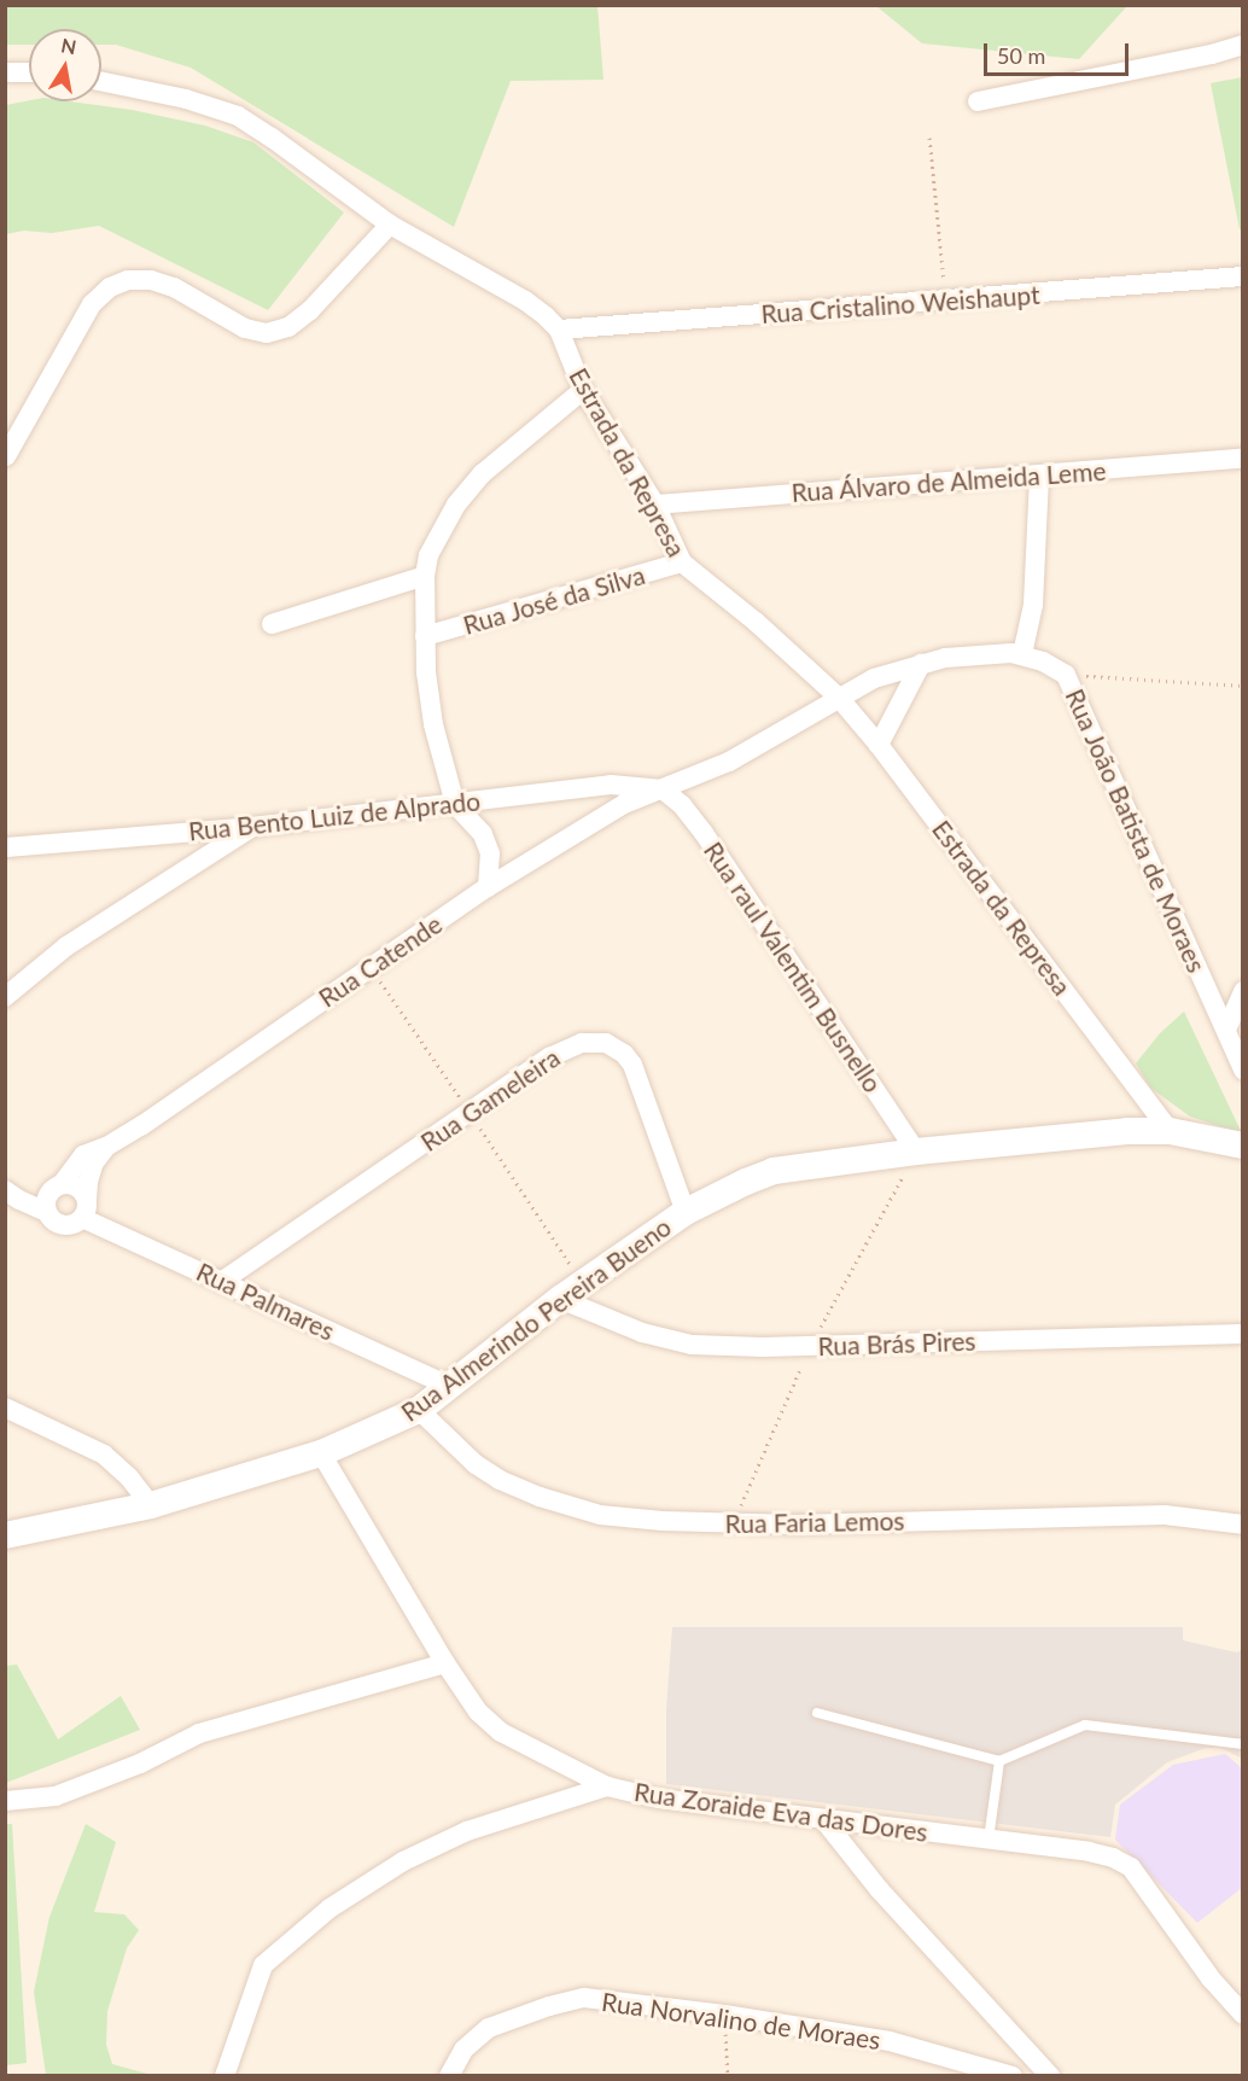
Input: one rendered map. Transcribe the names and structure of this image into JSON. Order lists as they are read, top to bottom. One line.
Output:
{"streets":{"main road":["Rua Almerindo Pereira Bueno"],"street":["Rua Cristalino Weishaupt","Estrada da Represa","Rua Álvaro de Almeida Leme","Rua José da Silva","Rua Bento Luiz de Alprado","Rua João Batista de Moraes","Rua Catende","Rua raul Valentim Busnello","Rua Gameleira","Rua Palmares","Rua Brás Pires","Rua Faria Lemos","Rua Zoraide Eva das Dores","Rua Norvalino de Moraes"]},"crossings":[["Rua Cristalino Weishaupt","Estrada da Represa"],["Estrada da Represa","Rua Álvaro de Almeida Leme"],["Estrada da Represa","Rua José da Silva"],["Estrada da Represa","Rua João Batista de Moraes"],["Estrada da Represa","Rua Almerindo Pereira Bueno"],["Rua Bento Luiz de Alprado","Rua João Batista de Moraes"],["Rua Bento Luiz de Alprado","Rua Catende"],["Rua Bento Luiz de Alprado","Rua raul Valentim Busnello"],["Rua João Batista de Moraes","Rua Catende"],["Rua João Batista de Moraes","Rua raul Valentim Busnello"],["Rua Catende","Rua raul Valentim Busnello"],["Rua Catende","Rua Palmares"],["Rua raul Valentim Busnello","Rua Almerindo Pereira Bueno"],["Rua Gameleira","Rua Palmares"],["Rua Gameleira","Rua Almerindo Pereira Bueno"],["Rua Palmares","Rua Almerindo Pereira Bueno"],["Rua Almerindo Pereira Bueno","Rua Brás Pires"],["Rua Almerindo Pereira Bueno","Rua Faria Lemos"],["Rua Almerindo Pereira Bueno","Rua Zoraide Eva das Dores"]],"scale_bar":"50 m","north":"top"}
